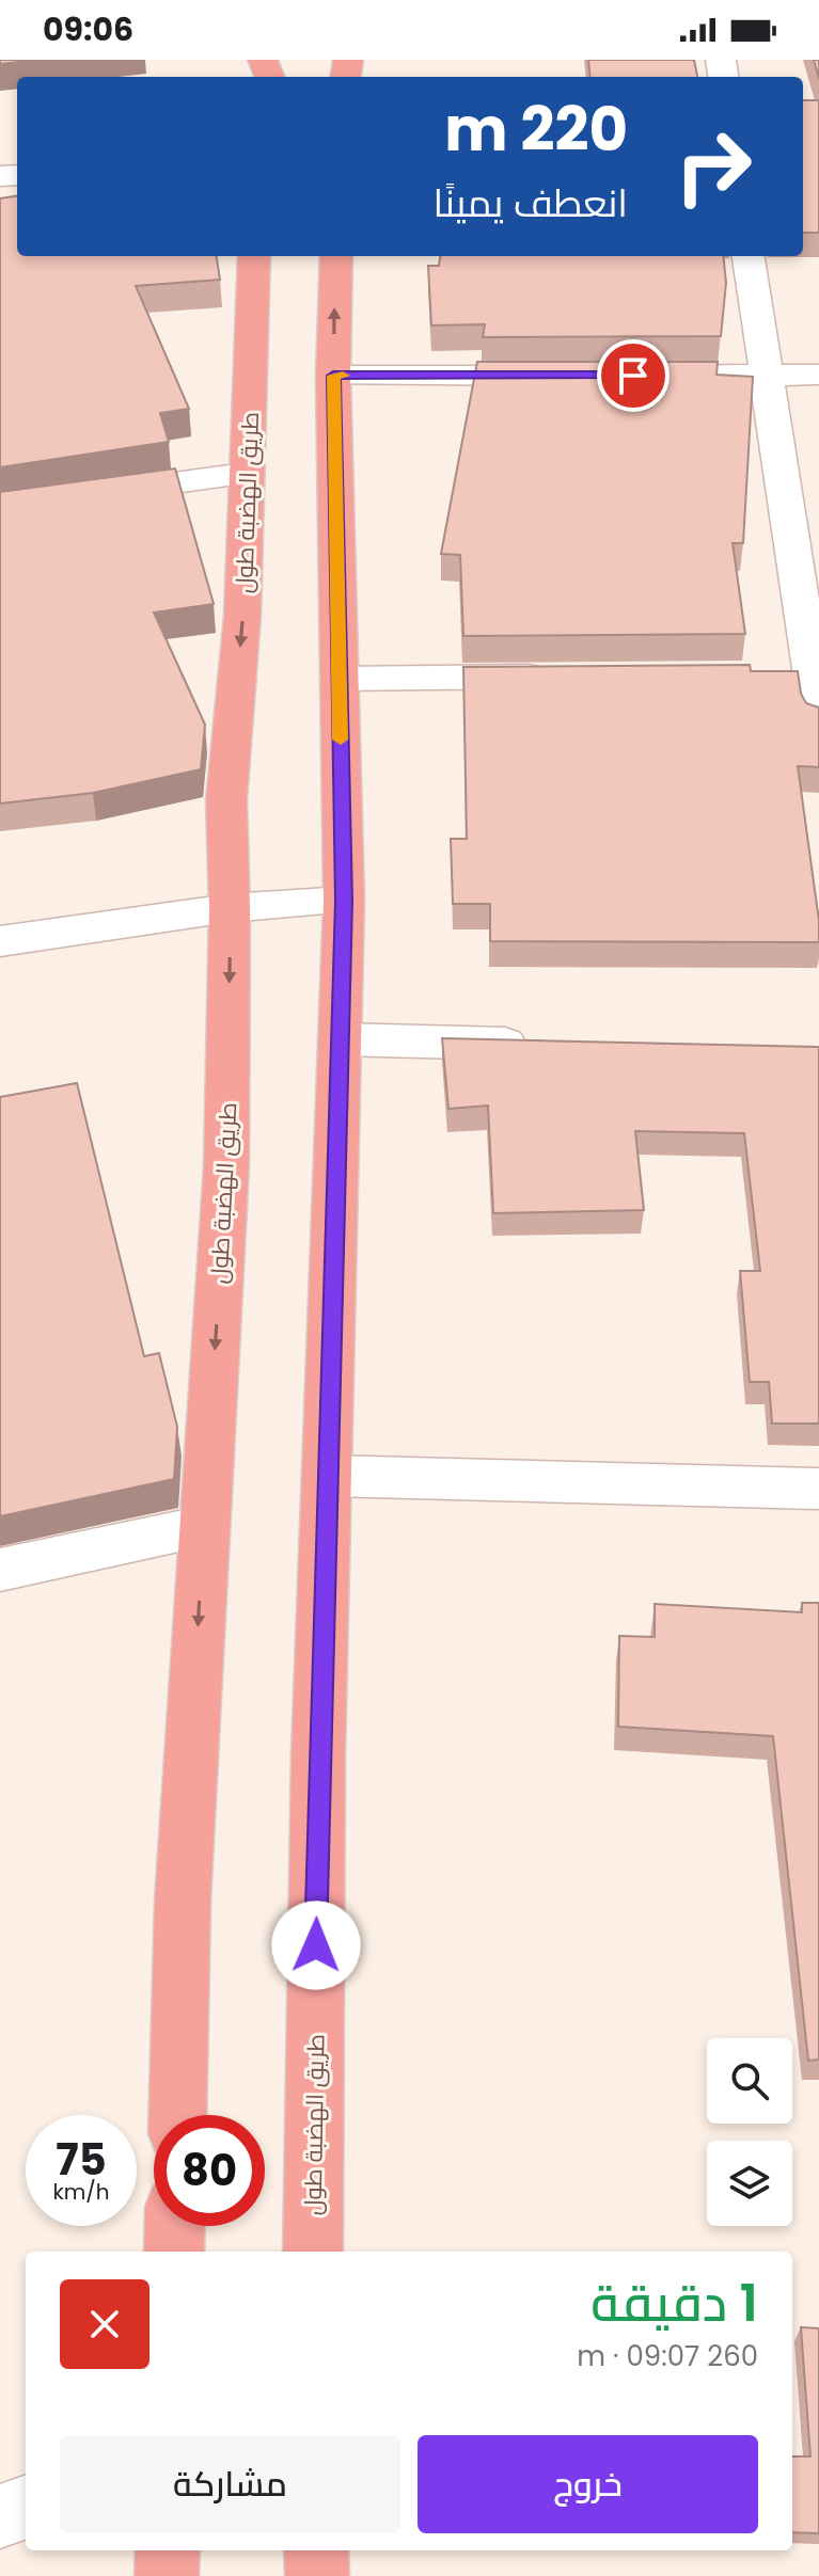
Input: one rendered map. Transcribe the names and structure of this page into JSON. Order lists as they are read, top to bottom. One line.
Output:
{"streets":{"highway":["طريق الهضبة طول"]},"page":{"status":"09:06","turn":["220 m","انعطف يمينًا"],"speed":"75 km/h","limit":"80","heading":["1 دقيقة","260 m · 09:07"],"buttons":["خروج","مشاركة"]}}
